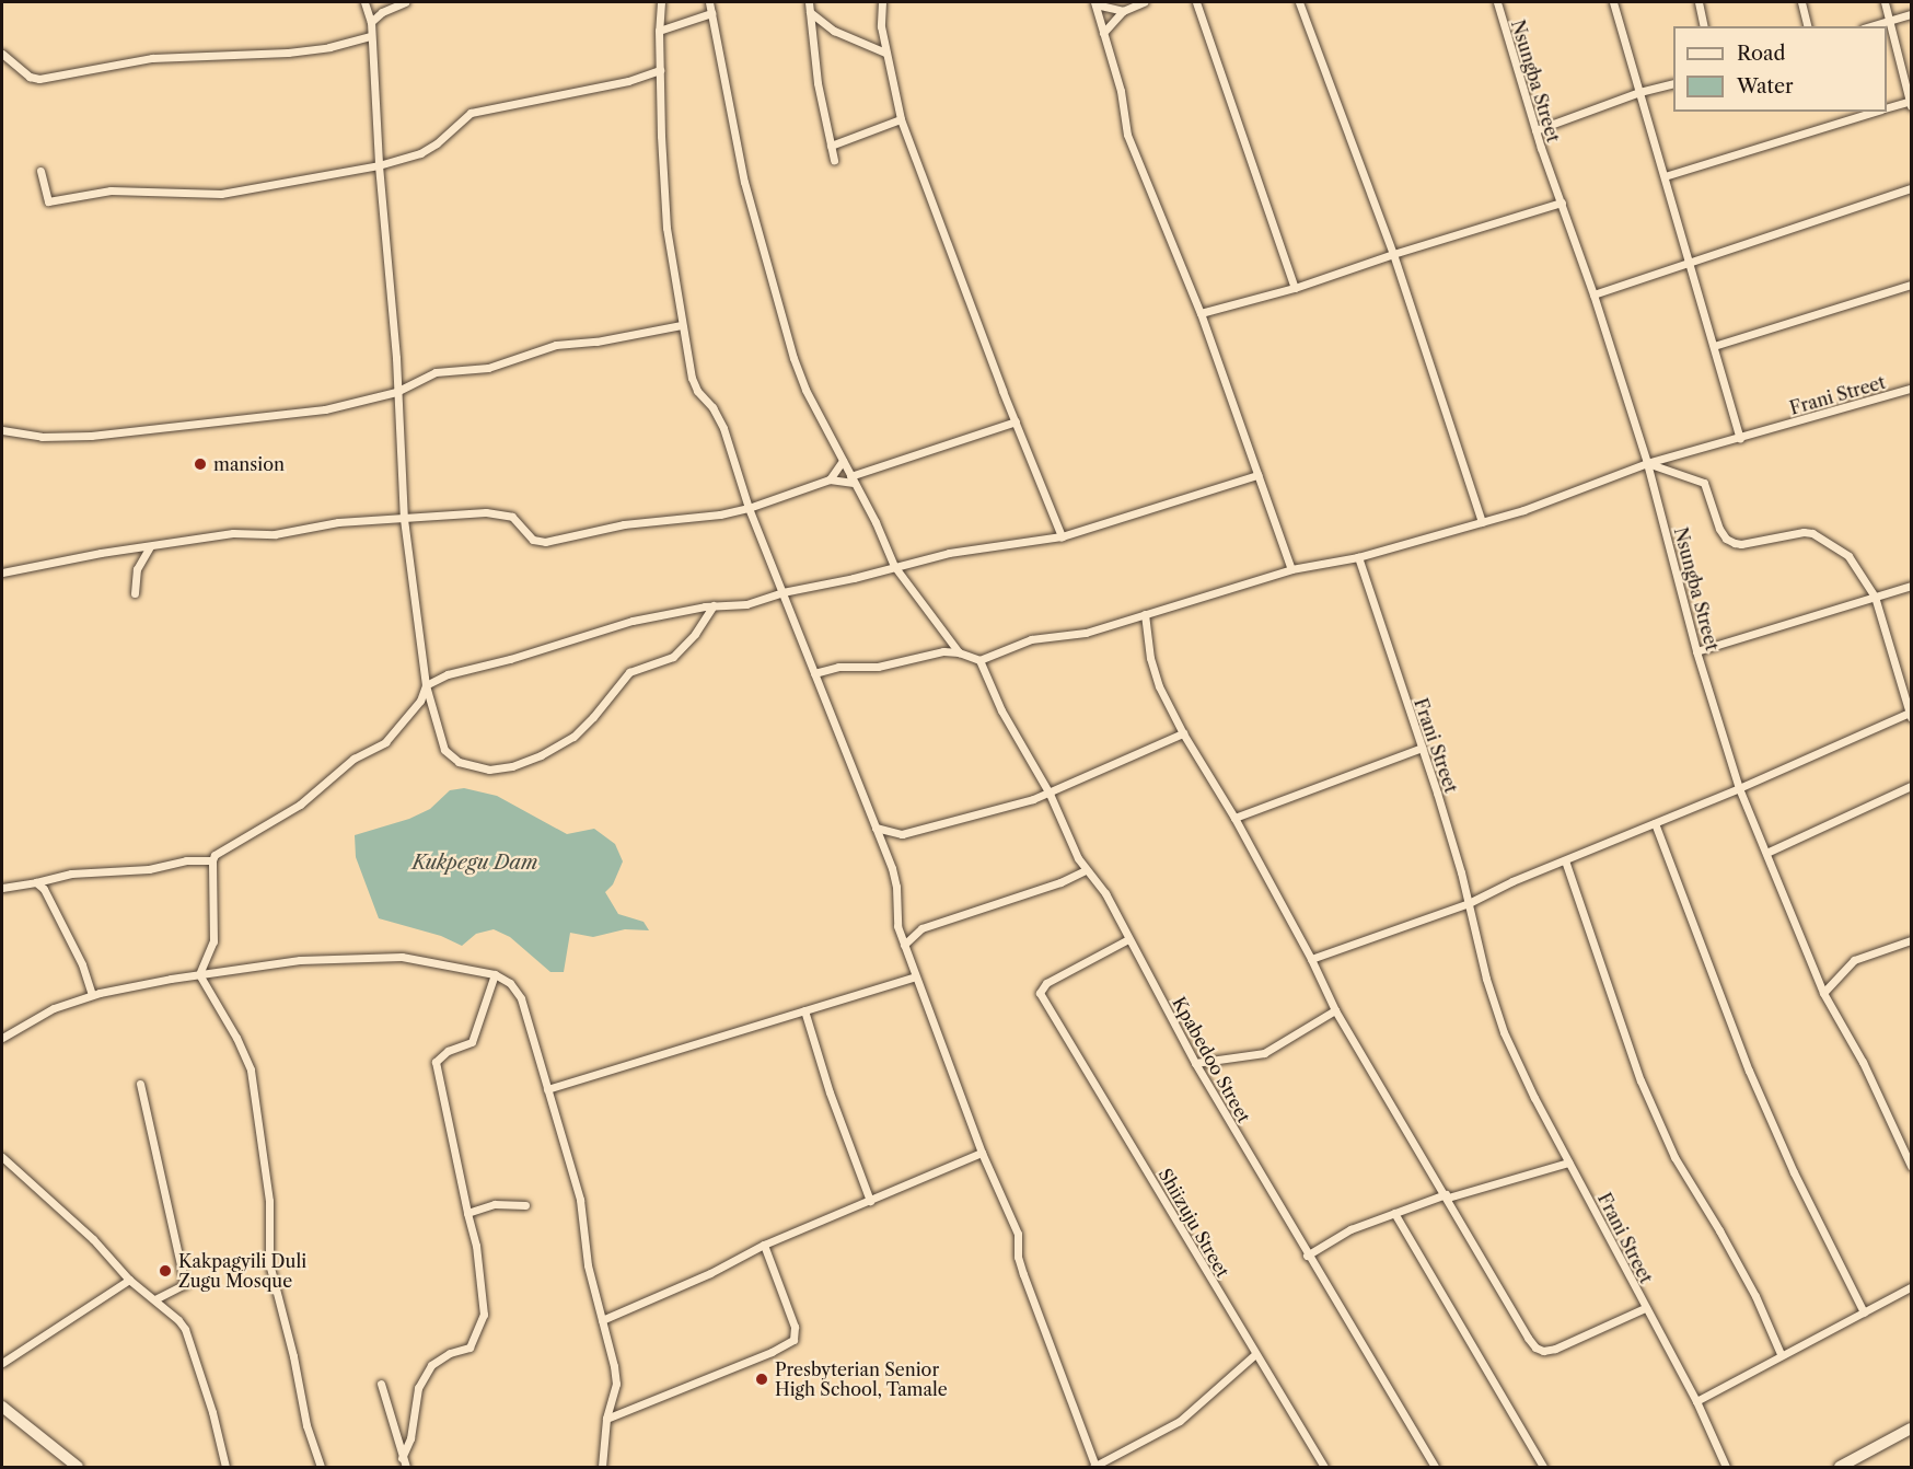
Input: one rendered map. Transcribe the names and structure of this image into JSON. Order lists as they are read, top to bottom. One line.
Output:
{"streets":{"street":["Nsungba Street","Frani Street","Kpabedoo Street","Shiizuju Street"]},"crossings":[["Nsungba Street","Frani Street"],["Kpabedoo Street","Shiizuju Street"]],"water":["Kukpegu Dam"],"places":["mansion","Kakpagyili Duli Zugu Mosque","Presbyterian Senior High School, Tamale"],"legend":["Road","Water"]}
